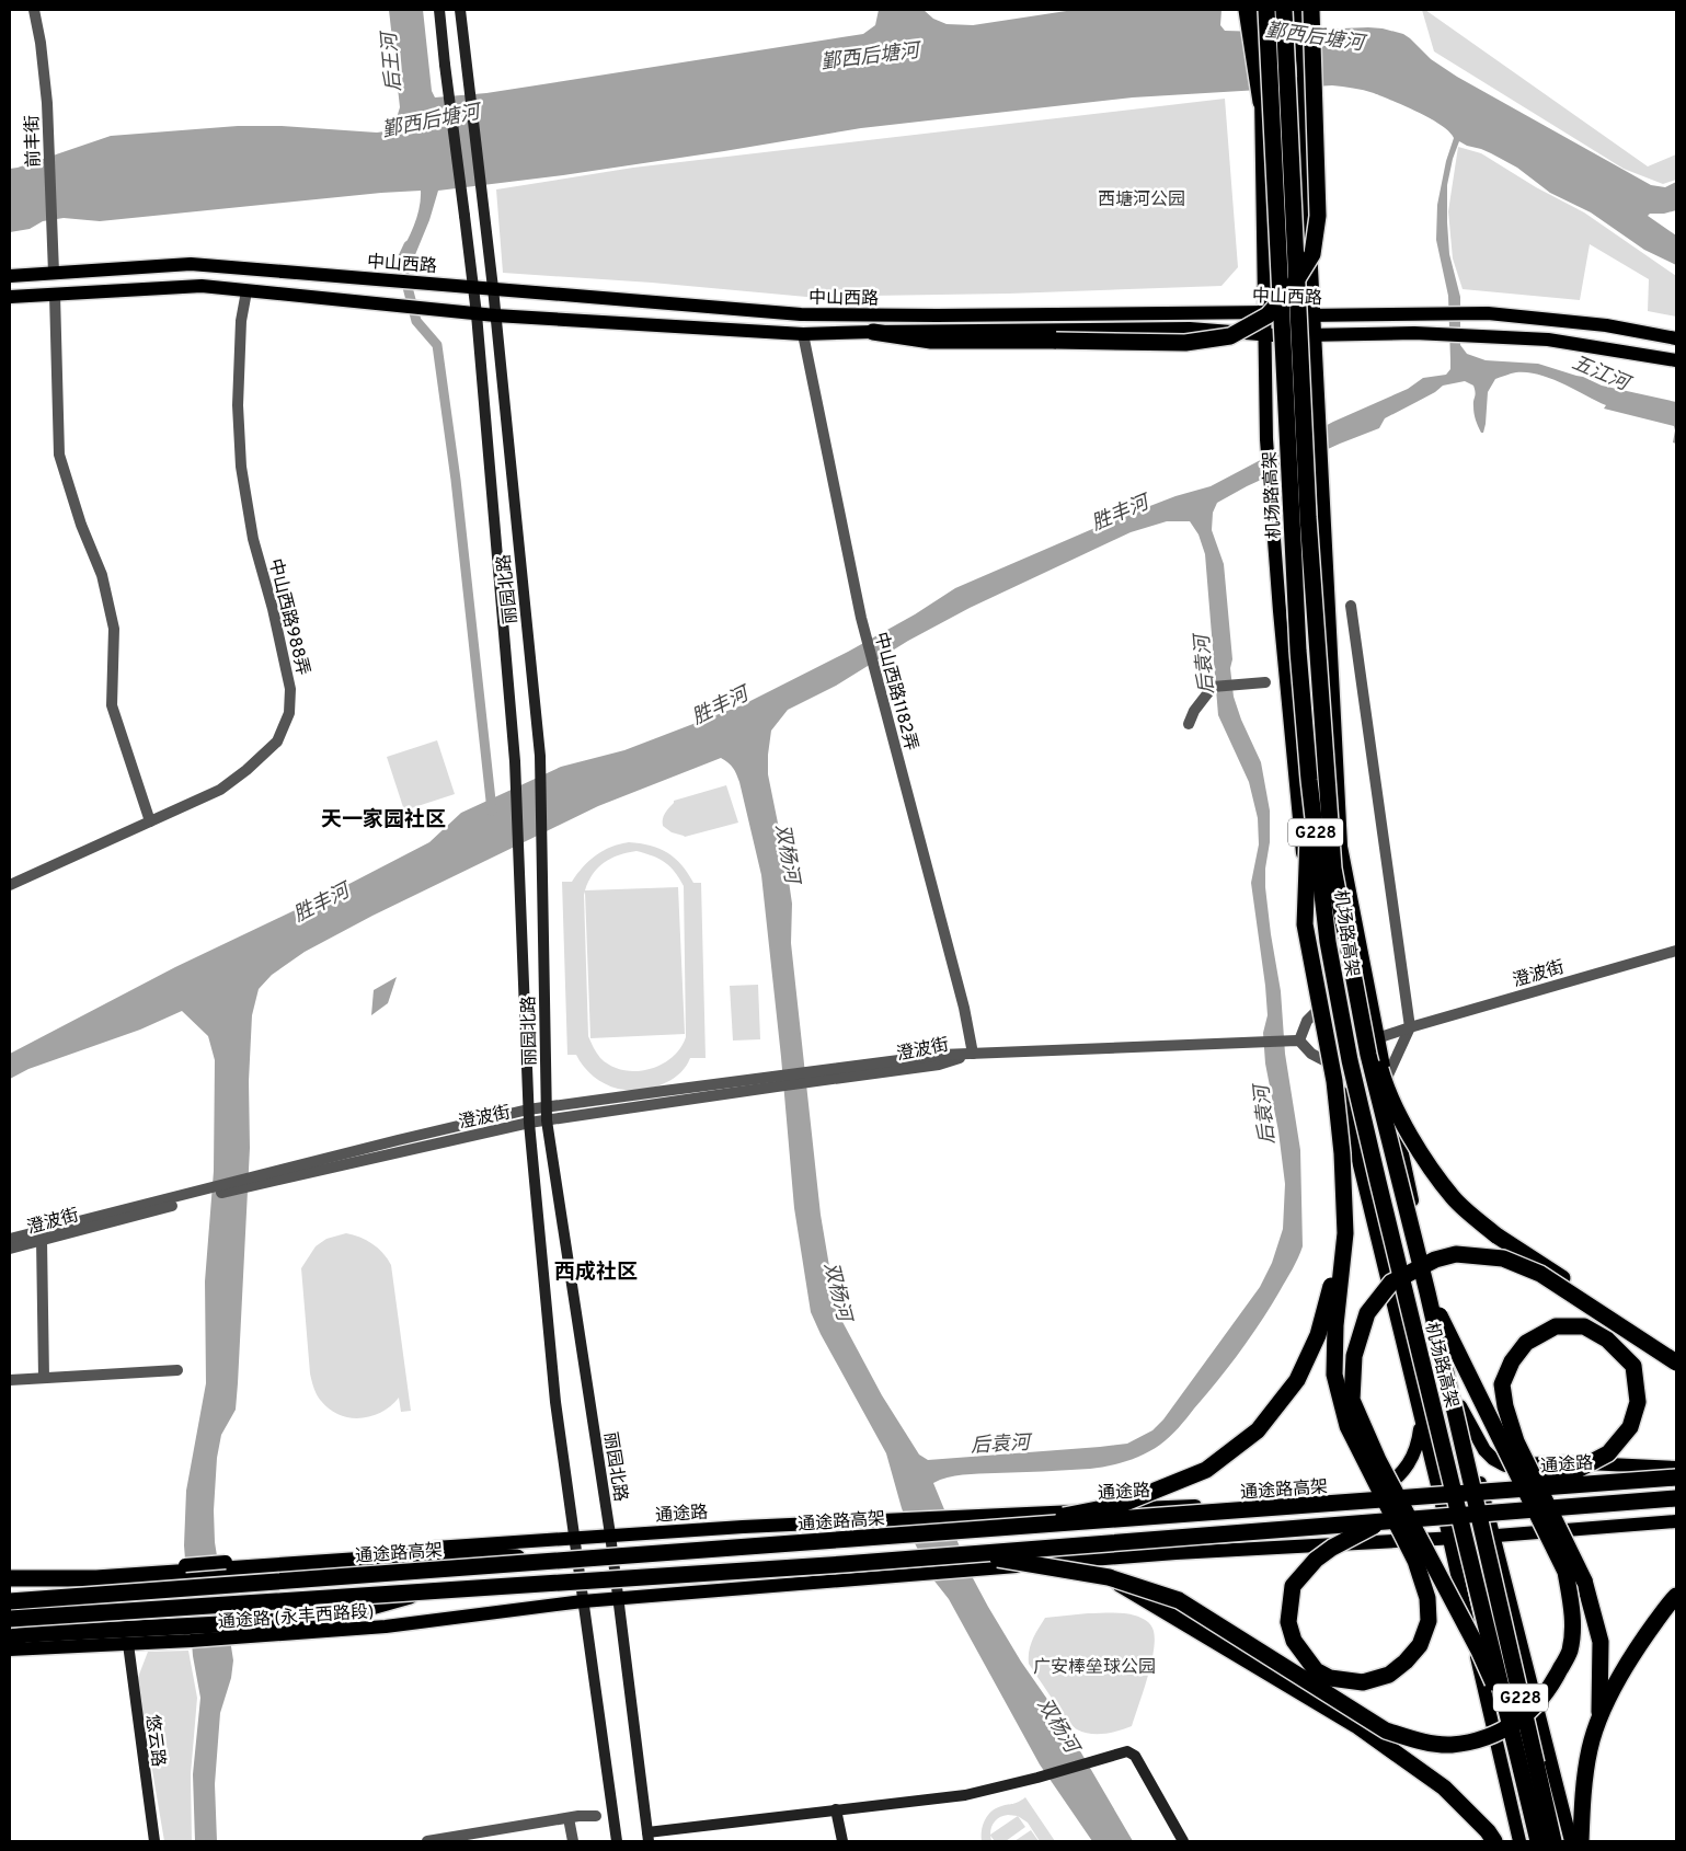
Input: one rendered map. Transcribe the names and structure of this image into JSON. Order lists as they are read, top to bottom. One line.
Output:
{"streets":{"highway":["机场路高架","G228","通途路高架"],"main road":["中山西路","丽园北路","通途路","通途路 (永丰西路段)","悠云路"],"street":["前丰街","中山西路988弄","中山西路1182弄","澄波街"]},"crossings":[["前丰街","中山西路"],["中山西路","丽园北路"],["中山西路","中山西路988弄"],["中山西路","中山西路1182弄"],["丽园北路","澄波街"],["丽园北路","通途路"],["丽园北路","通途路 (永丰西路段)"],["中山西路1182弄","澄波街"],["通途路 (永丰西路段)","悠云路"]],"districts":["天一家园社区","西成社区"],"water":["鄞西后塘河","后王河","五江河","胜丰河","后袁河","双杨河"],"parks":["西塘河公园","广安棒垒球公园"]}
